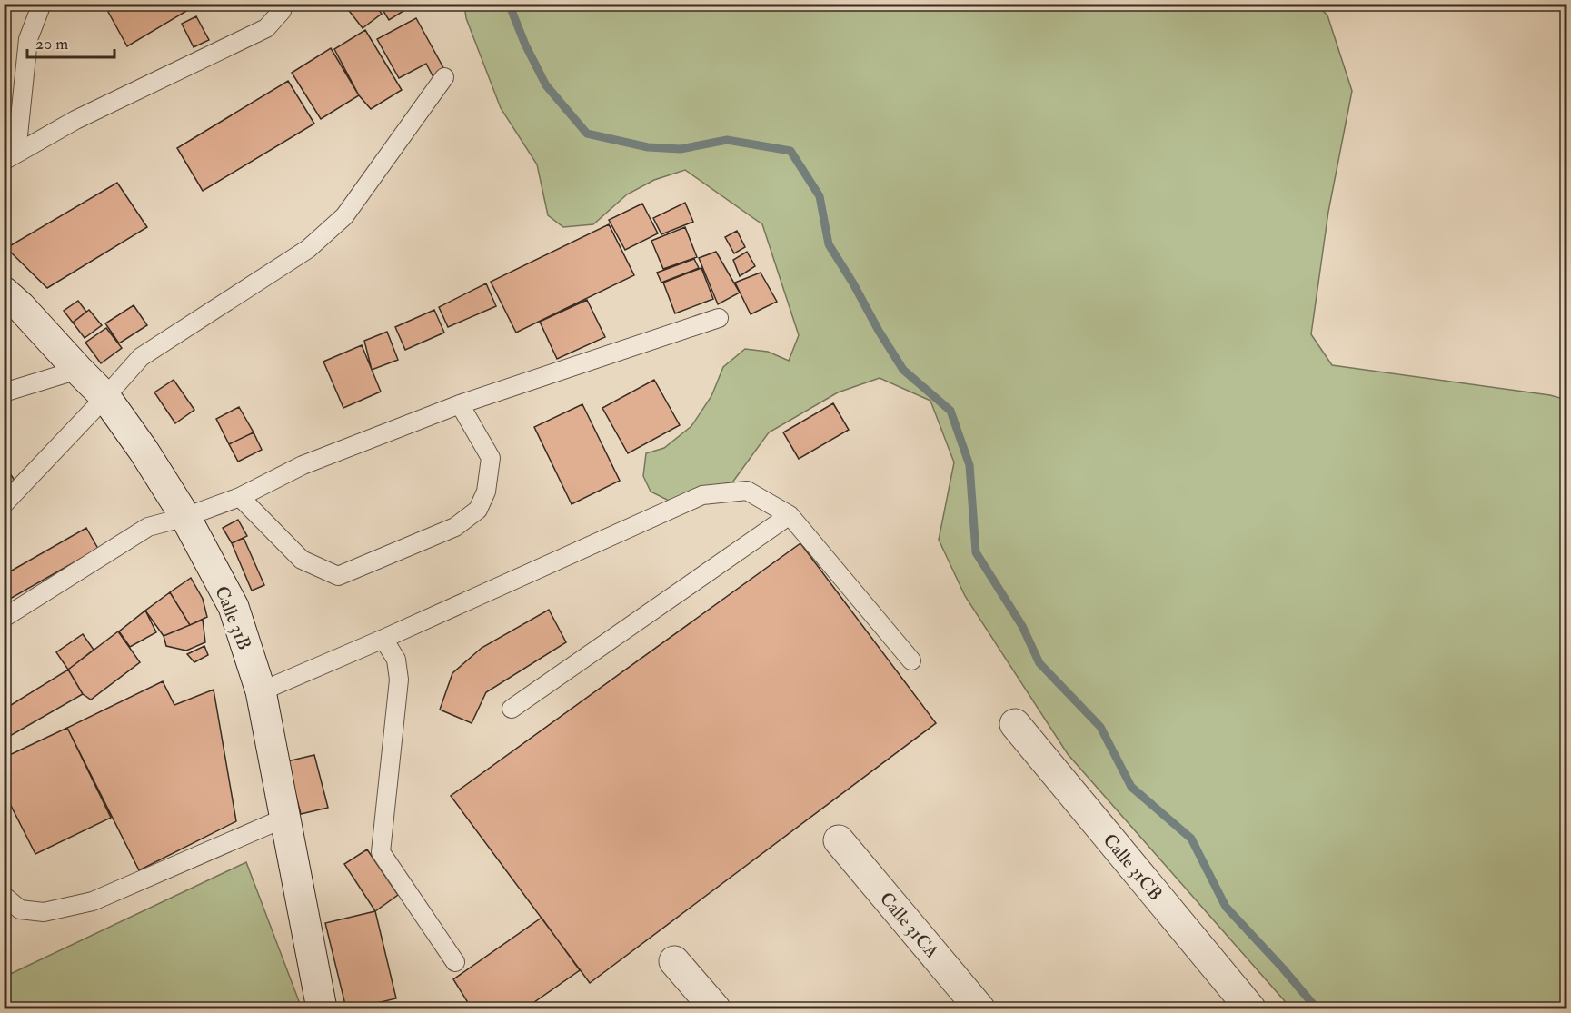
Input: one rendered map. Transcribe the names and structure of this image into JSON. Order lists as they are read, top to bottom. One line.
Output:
{"streets":{"street":["Calle 31B","Calle 31CB","Calle 31CA"]},"scale_bar":"20 m"}
